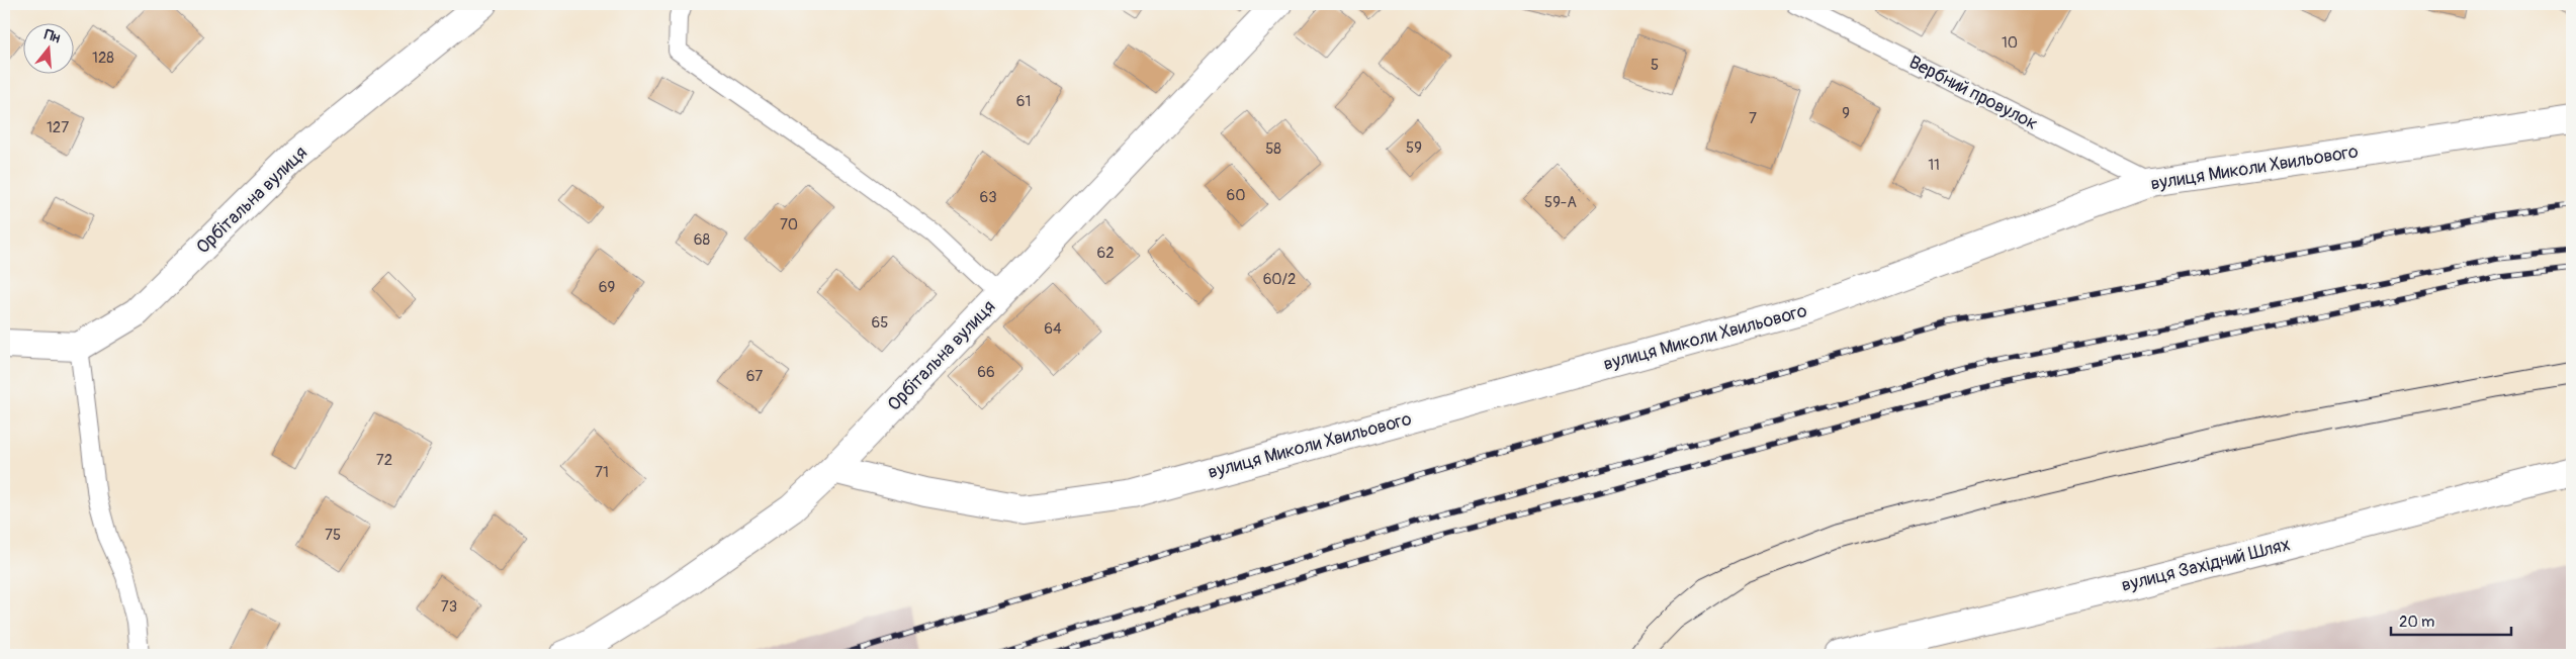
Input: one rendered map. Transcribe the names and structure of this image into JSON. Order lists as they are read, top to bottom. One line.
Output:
{"streets":{"street":["вулиця Миколи Хвильового","Орбітальна вулиця","вулиця Західний Шлях"],"lane":["Вербний провулок"]},"crossings":[["Вербний провулок","вулиця Миколи Хвильового"],["вулиця Миколи Хвильового","Орбітальна вулиця"]],"house_numbers":["10","128","5","61","9","7","127","59","58","11","60","63","59-А","70","68","62","60/2","69","65","64","66","67","72","71","75","73"],"scale_bar":"20 m","north":"top"}
